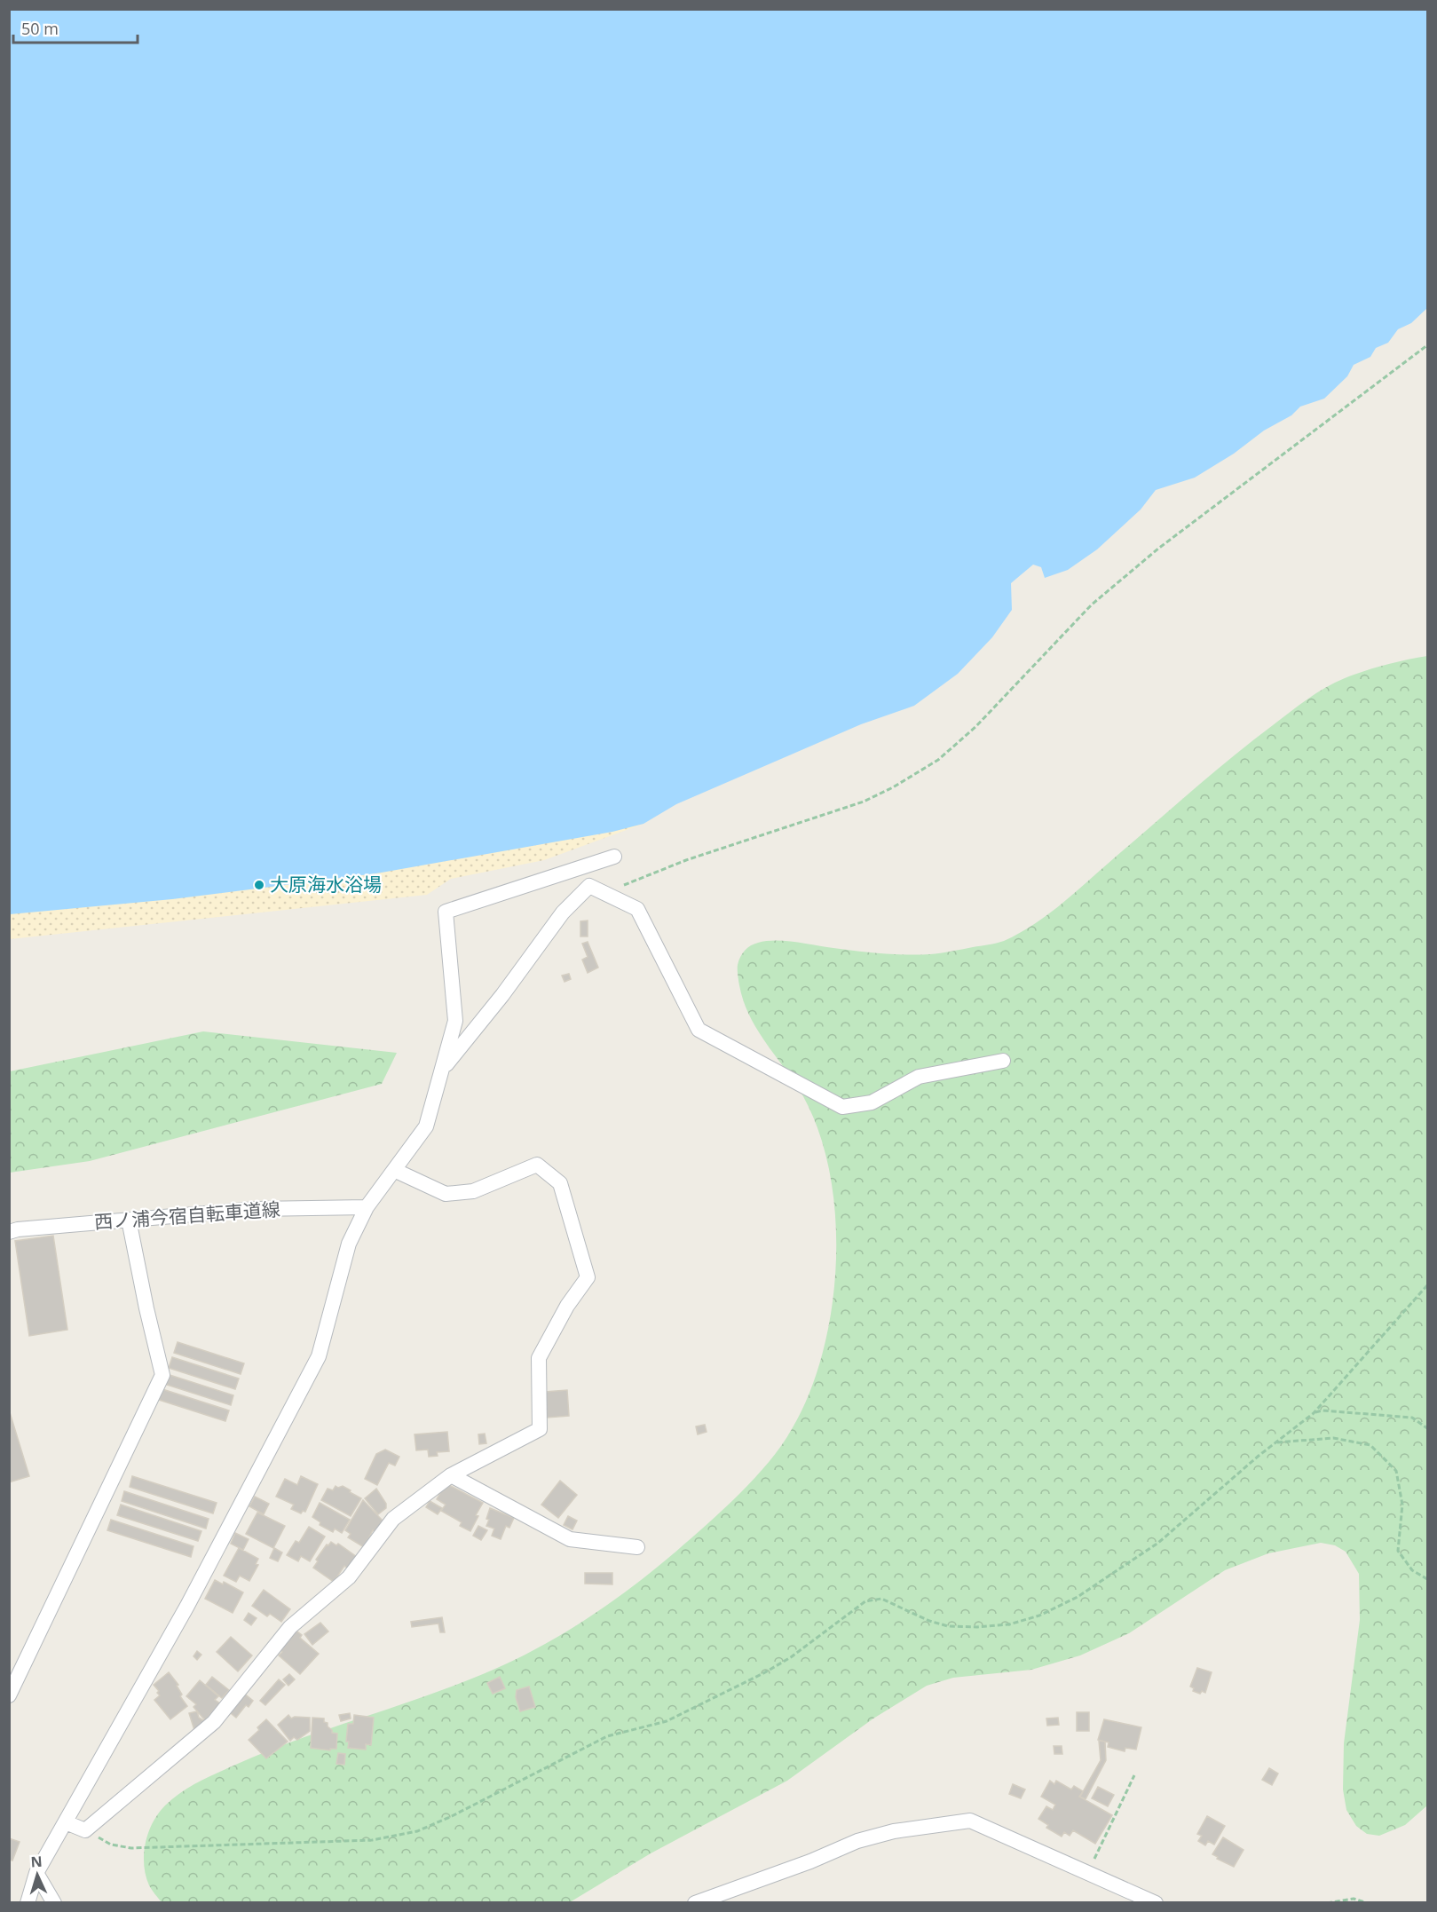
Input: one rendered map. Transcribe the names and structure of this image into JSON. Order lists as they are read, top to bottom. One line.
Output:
{"streets":{"street":["西ノ浦今宿自転車道線"]},"places":["大原海水浴場"],"scale_bar":"50 m","north":"top"}
